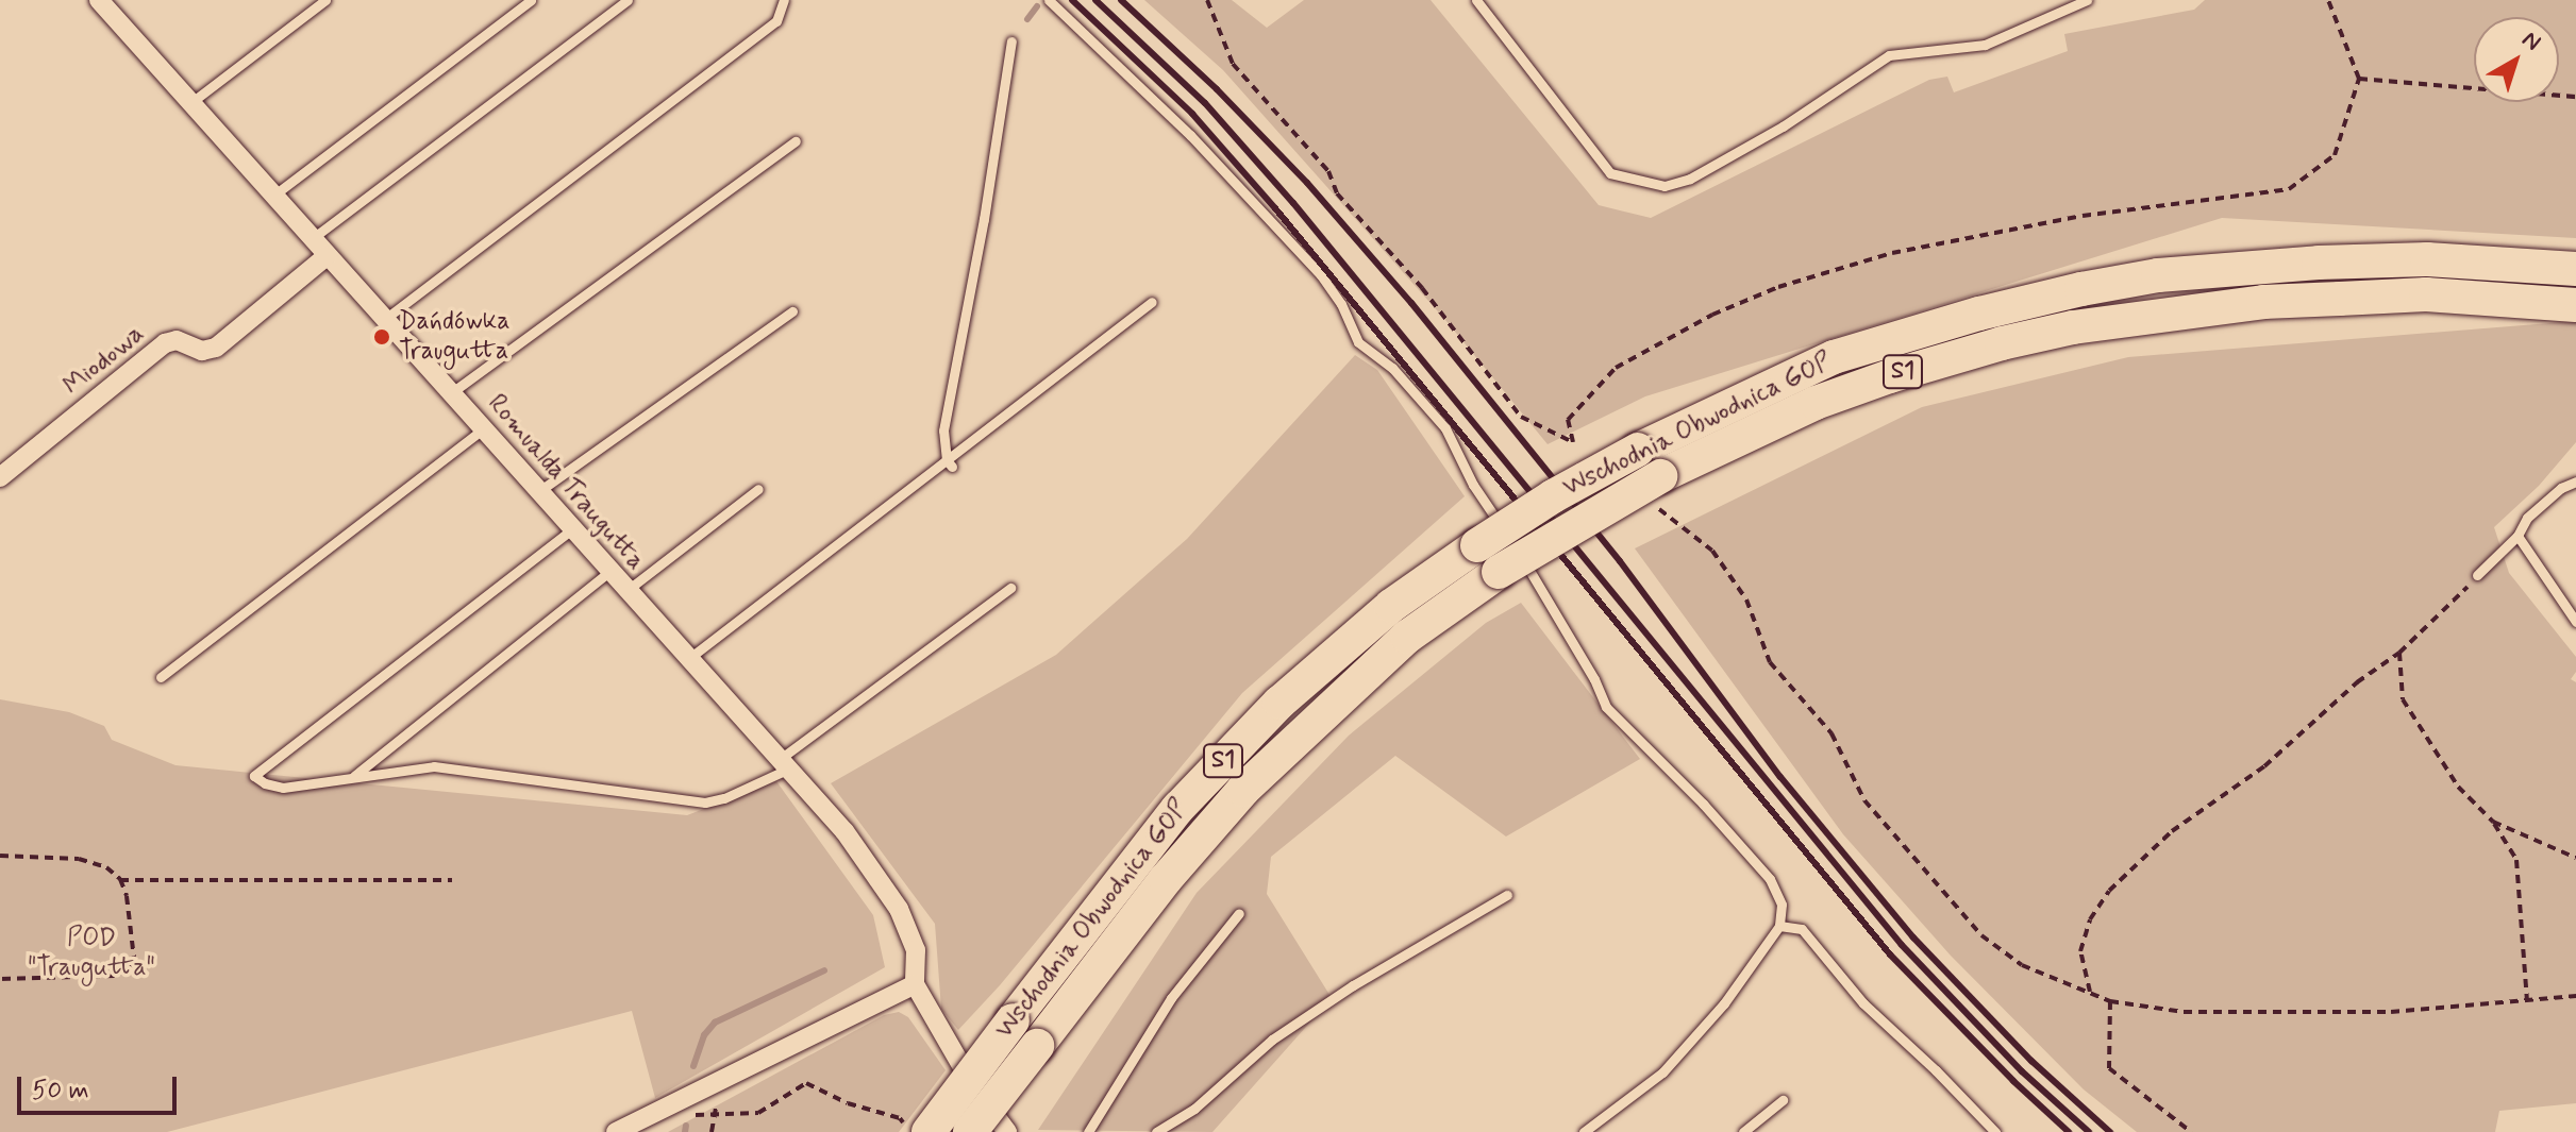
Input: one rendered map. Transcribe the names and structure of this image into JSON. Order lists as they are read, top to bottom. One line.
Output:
{"streets":{"highway":["S1","Wschodnia Obwodnica GOP"],"street":["Miodowa","Romualda Traugutta"]},"crossings":[["Miodowa","Romualda Traugutta"]],"parks":["POD \"Traugutta\""],"places":["Dańdówka Traugutta"],"scale_bar":"50 m","north":"top right"}
